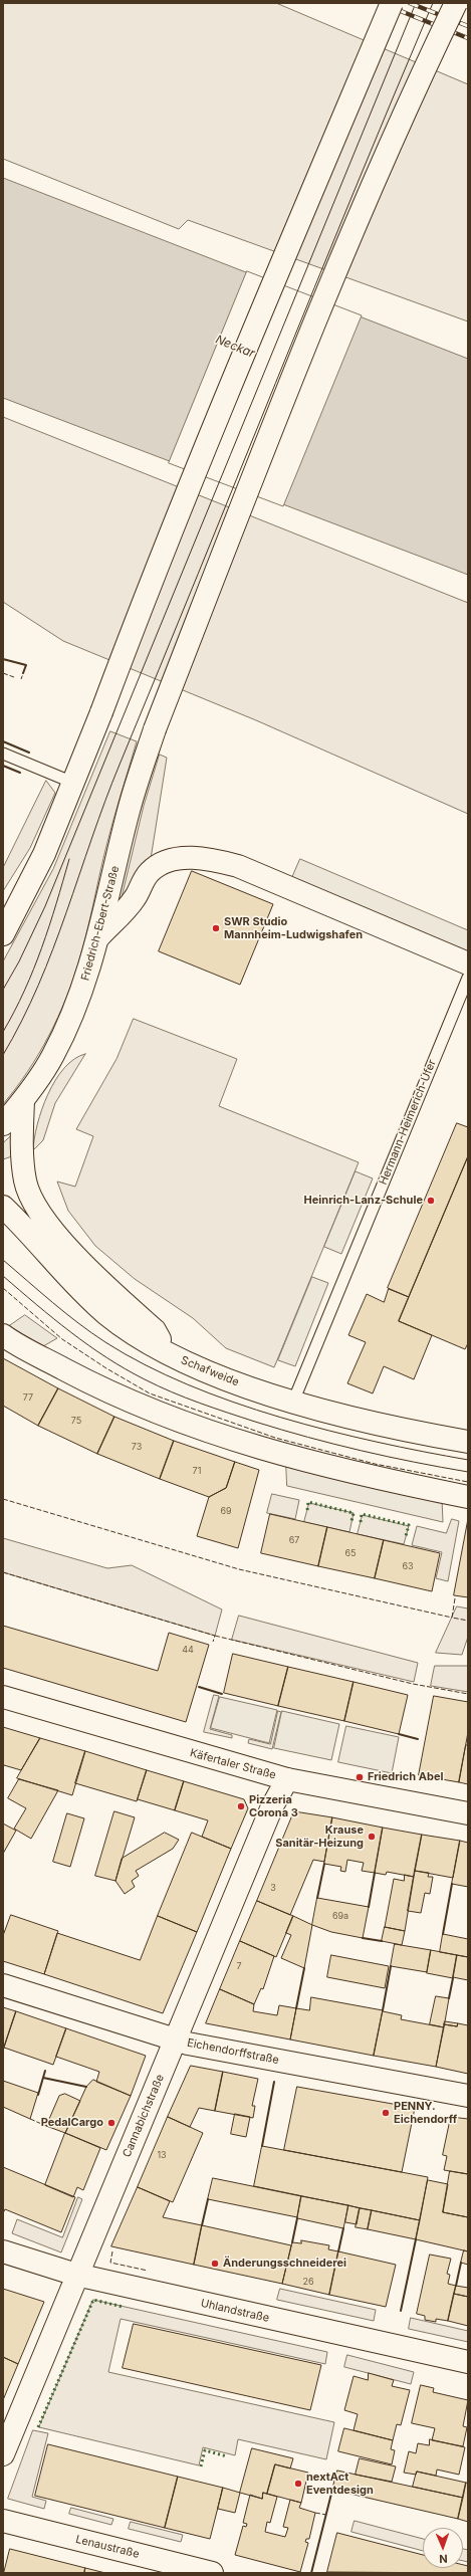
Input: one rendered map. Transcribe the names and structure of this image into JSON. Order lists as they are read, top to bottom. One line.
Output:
{"streets":{"main road":["Friedrich-Ebert-Straße","Schafweide","Käfertaler Straße","Eichendorffstraße","Cannabichstraße","Uhlandstraße","Lenaustraße"],"lane":["Hermann-Heimerich-Ufer"]},"crossings":[["Hermann-Heimerich-Ufer","Schafweide"],["Käfertaler Straße","Cannabichstraße"],["Eichendorffstraße","Cannabichstraße"],["Cannabichstraße","Uhlandstraße"]],"water":["Neckar"],"places":["SWR Studio Mannheim-Ludwigshafen","Heinrich-Lanz-Schule","Friedrich Abel","Pizzeria Corona 3","Krause Sanitär-Heizung","PENNY. Eichendorff","PedalCargo","Änderungsschneiderei","nextAct Eventdesign"],"house_numbers":["77","75","73","71","69","67","65","63","44","3","69a","7","13","26"],"north":"bottom"}
